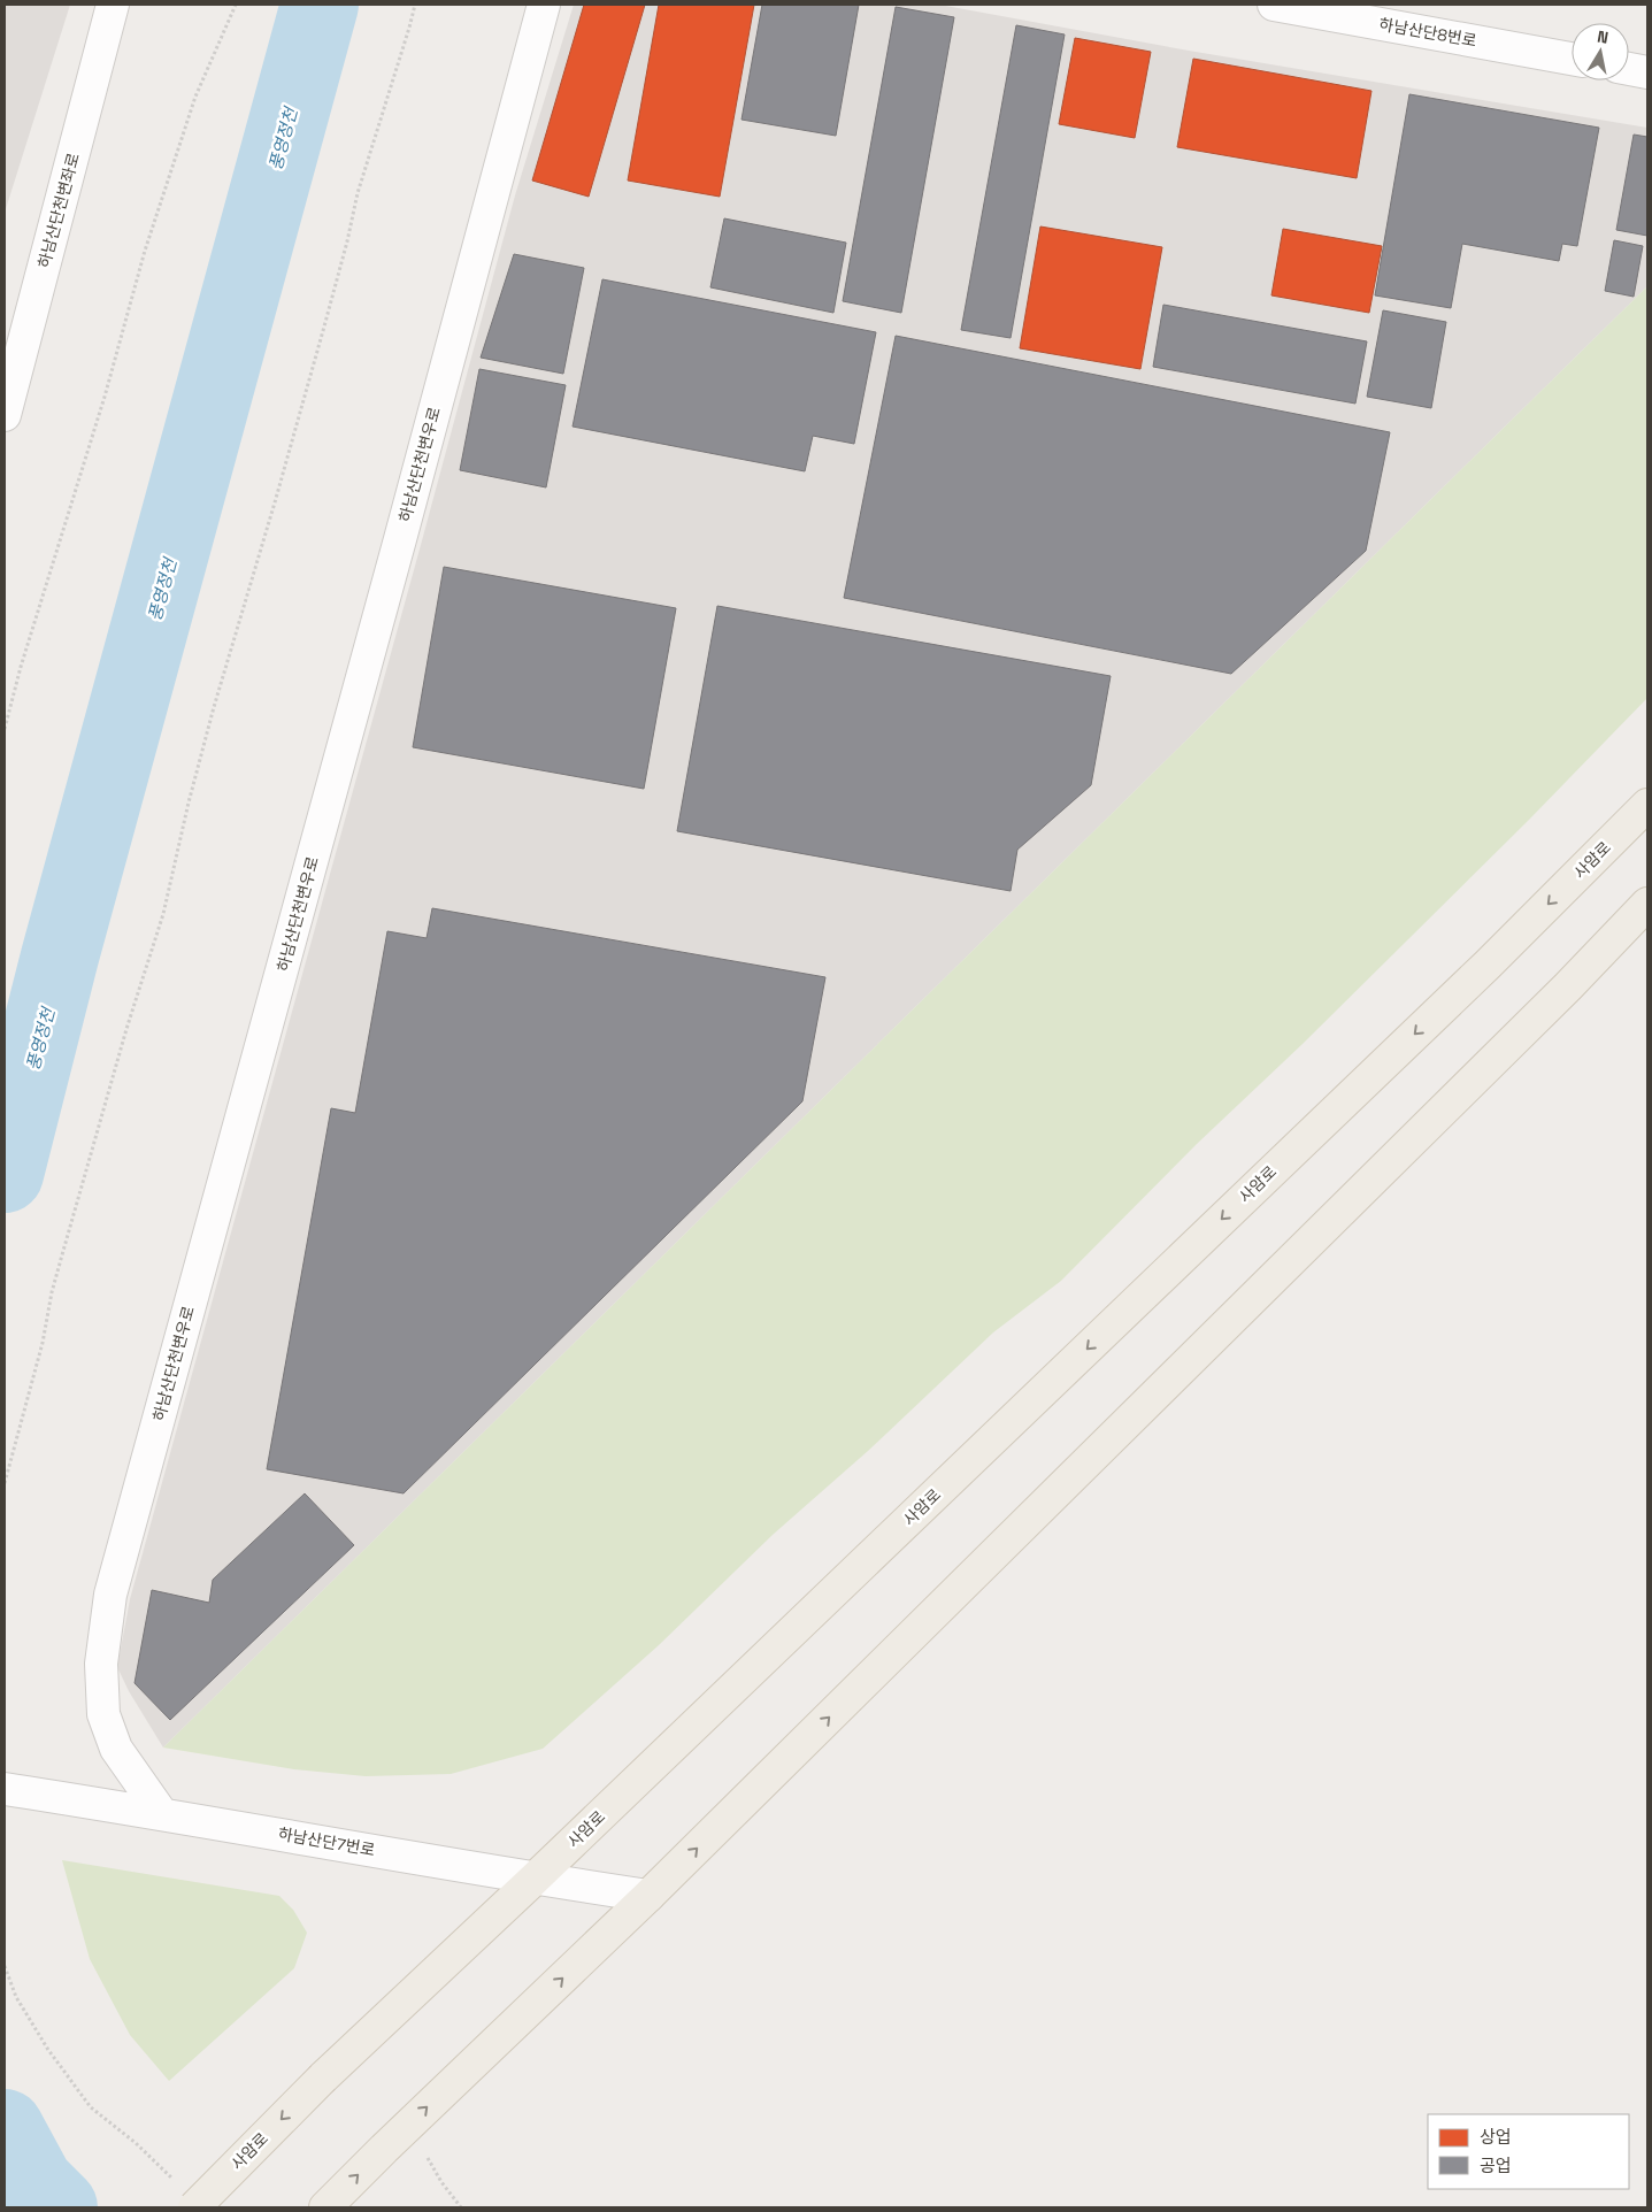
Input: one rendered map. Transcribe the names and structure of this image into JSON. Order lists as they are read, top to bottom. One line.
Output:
{"streets":{"main road":["사암로"],"street":["하남산단8번로","하남산단천변좌로","하남산단천변우로","하남산단7번로"]},"crossings":[["하남산단천변우로","하남산단7번로"],["사암로","하남산단7번로"]],"water":["풍영정천"],"legend":["상업","공업"],"north":"top"}
